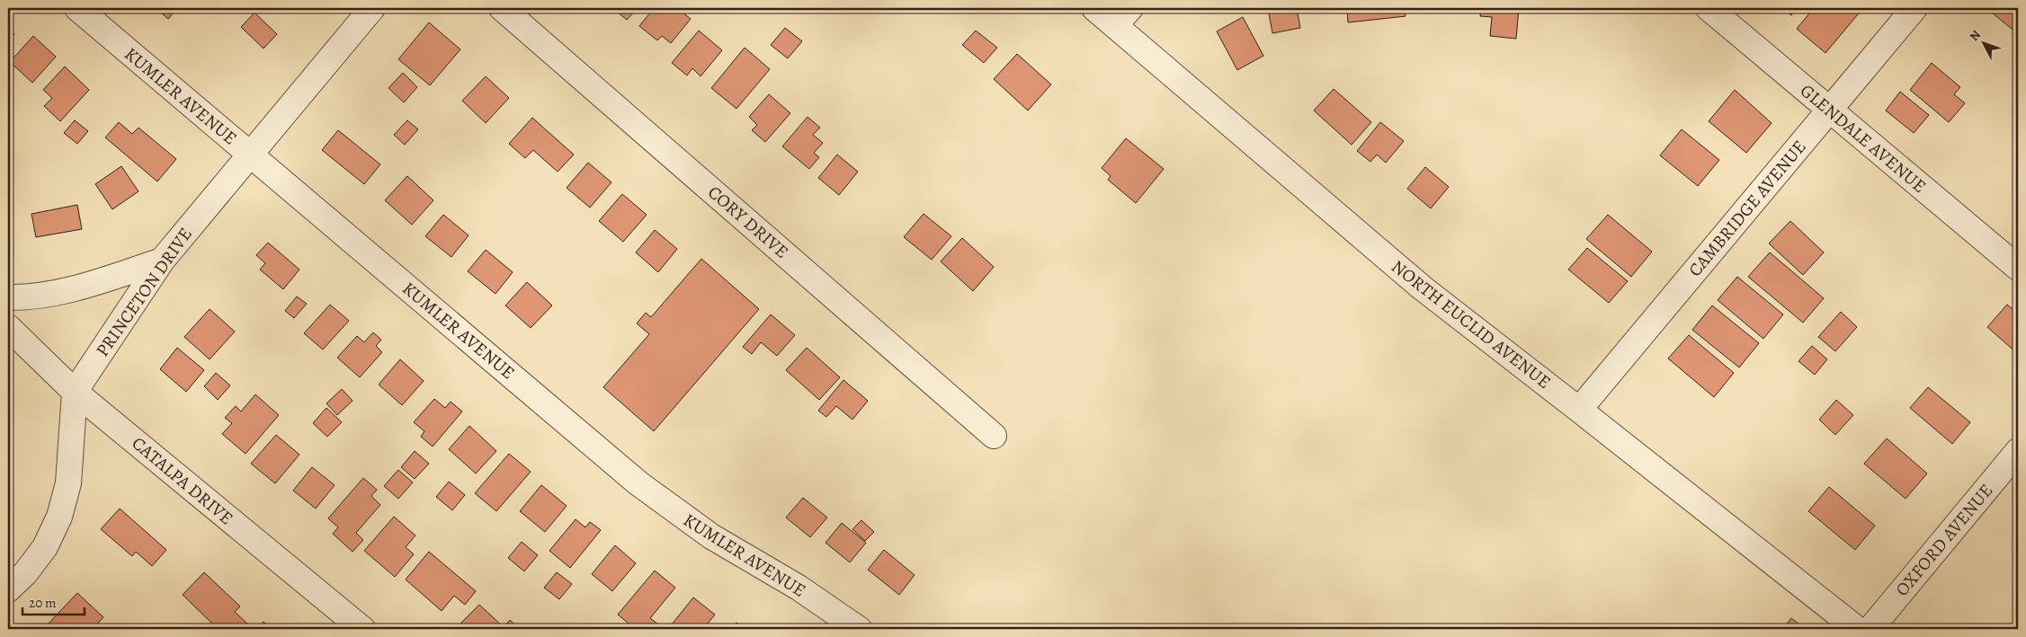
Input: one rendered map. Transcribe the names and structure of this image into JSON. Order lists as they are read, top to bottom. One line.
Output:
{"streets":{"street":["KUMLER AVENUE","GLENDALE AVENUE","CAMBRIDGE AVENUE","CORY DRIVE","PRINCETON DRIVE","NORTH EUCLID AVENUE","CATALPA DRIVE","OXFORD AVENUE"]},"crossings":[["KUMLER AVENUE","PRINCETON DRIVE"],["GLENDALE AVENUE","CAMBRIDGE AVENUE"],["CAMBRIDGE AVENUE","NORTH EUCLID AVENUE"],["PRINCETON DRIVE","CATALPA DRIVE"]],"scale_bar":"20 m","north":"top left"}
